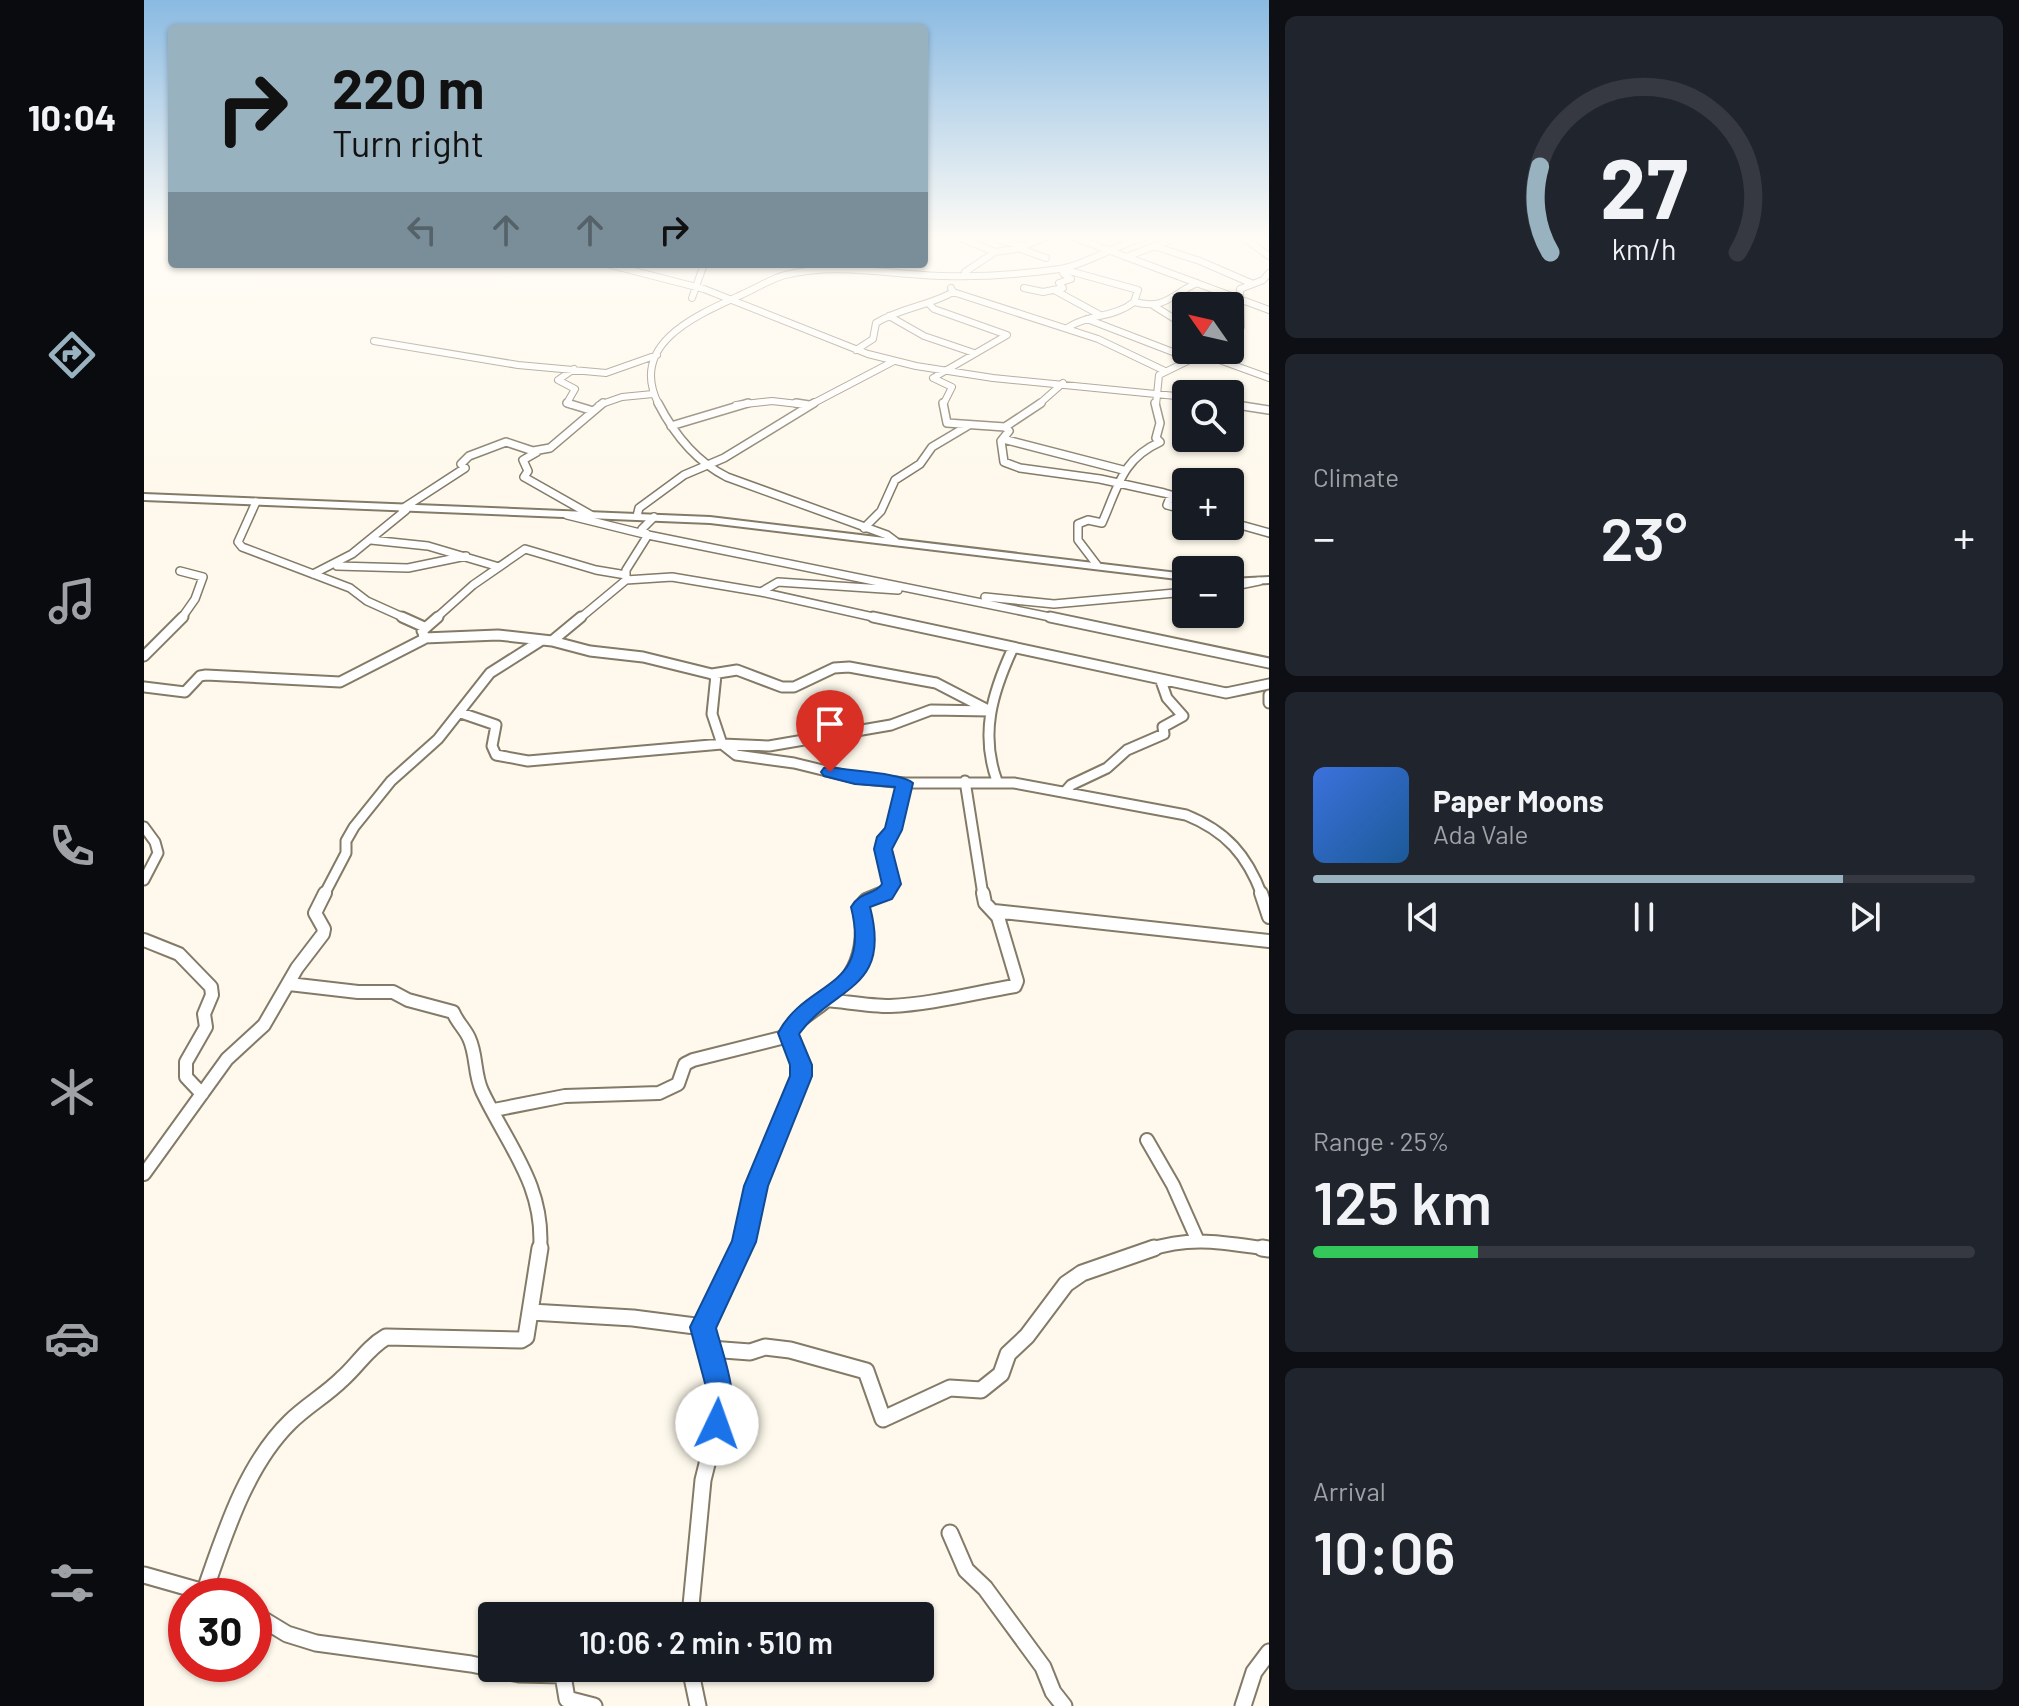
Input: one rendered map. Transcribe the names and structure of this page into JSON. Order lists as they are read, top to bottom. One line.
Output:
{"north":"top left","page":{"tabs":"10:04","turn":["220 m","Turn right"],"map_buttons":["+","−"],"tile":["Climate",["Range · 25%","125 km"],["Arrival","10:06"]],"heat":["−","23°","+"],"song":["Paper Moons","Ada Vale"],"limit":"30","trip":"10:06 · 2 min · 510 m","gauge":["27","km/h"]}}
